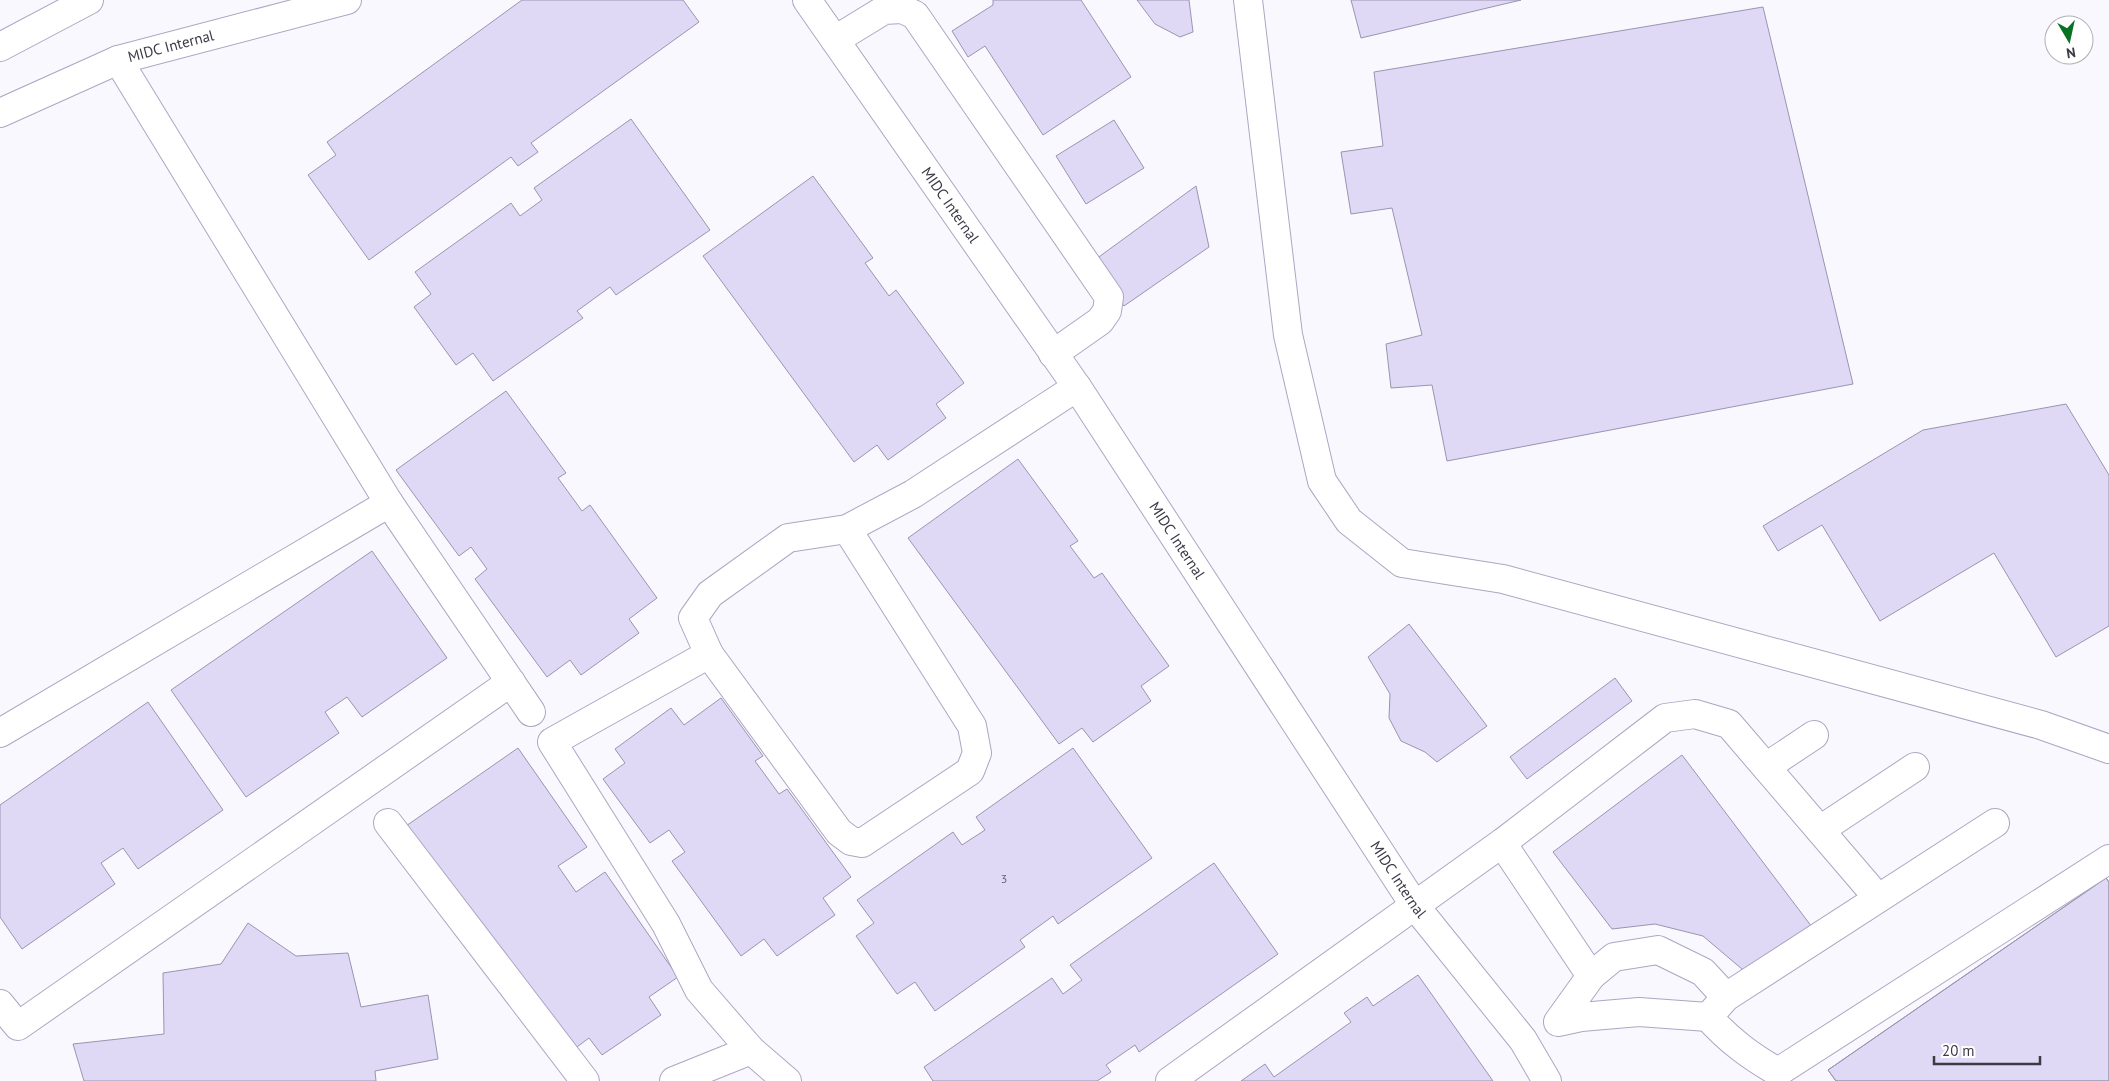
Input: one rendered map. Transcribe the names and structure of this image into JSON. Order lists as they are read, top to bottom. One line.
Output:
{"streets":{"street":["MIDC Internal"]},"house_numbers":["3"],"scale_bar":"20 m","north":"bottom"}
